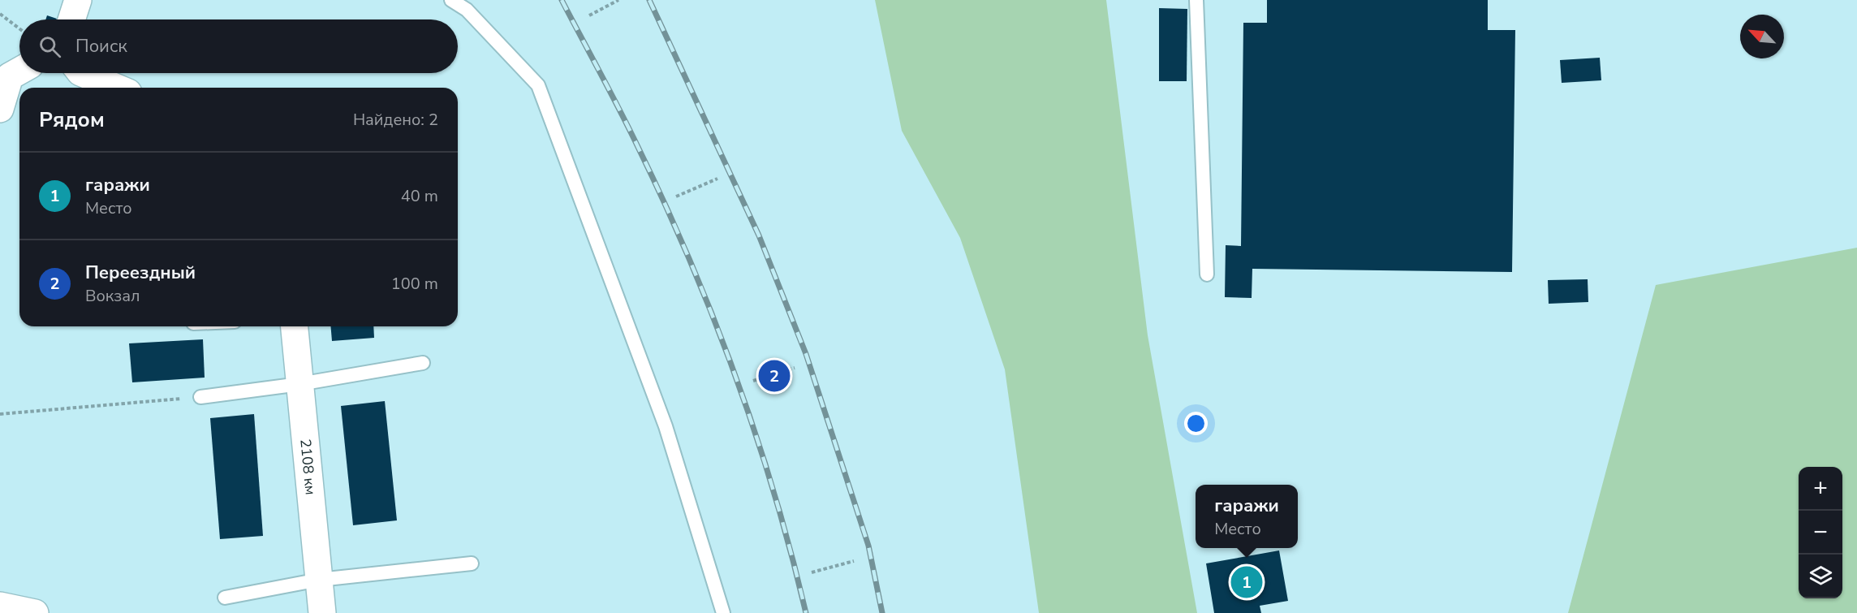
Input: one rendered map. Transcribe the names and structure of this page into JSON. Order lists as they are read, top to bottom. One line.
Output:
{"streets":{"street":["2108 км"]},"north":"top left","page":{"search":"Поиск","heading":["Рядом","Найдено: 2"],"list":[{"mark":"1","name":"гаражи","note":"Место","value":"40 m"},{"mark":"2","name":"Переездный","note":"Вокзал","value":"100 m"}],"pins":["2","1"],"map_buttons":["+","−"],"popup":["гаражи","Место"]}}
